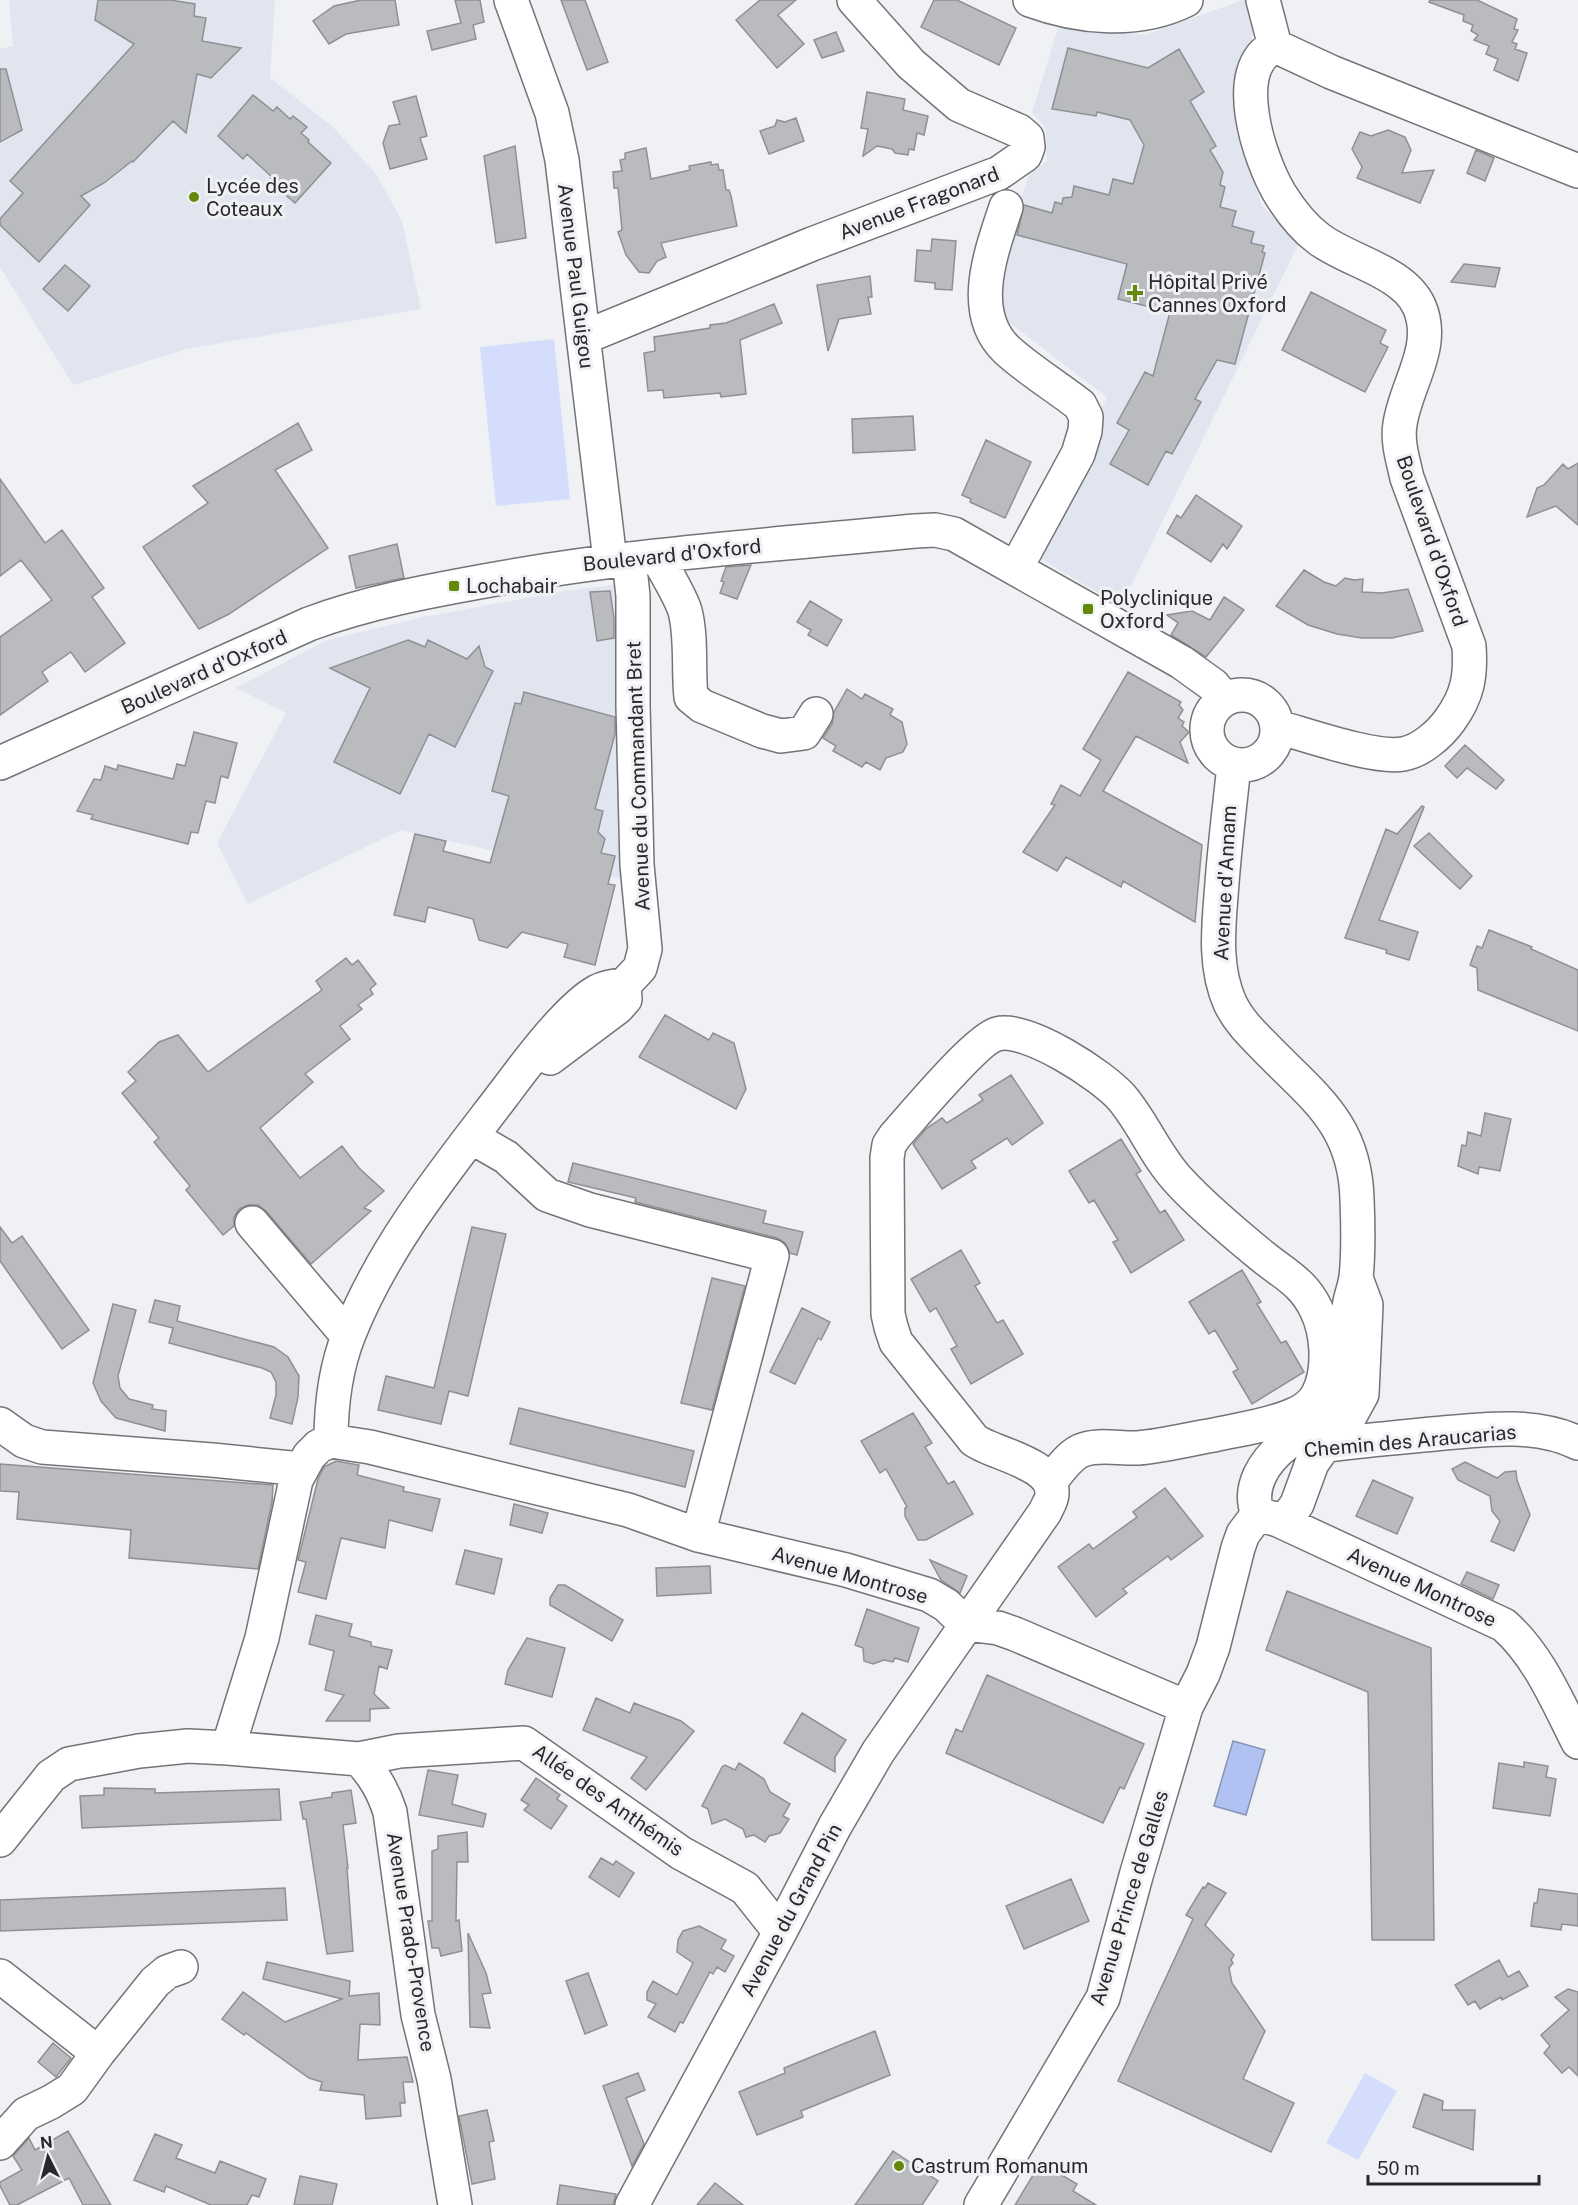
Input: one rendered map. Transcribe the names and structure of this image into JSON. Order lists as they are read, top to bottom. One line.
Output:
{"streets":{"street":["Avenue Fragonard","Avenue Paul Guigou","Boulevard d'Oxford","Avenue du Commandant Bret","Avenue d'Annam","Chemin des Araucarias","Avenue Montrose","Allée des Anthémis","Avenue Prince de Galles","Avenue du Grand Pin","Avenue Prado-Provence"]},"crossings":[["Avenue Fragonard","Avenue Paul Guigou"],["Avenue Paul Guigou","Boulevard d'Oxford"],["Avenue Paul Guigou","Avenue du Commandant Bret"],["Boulevard d'Oxford","Avenue du Commandant Bret"],["Boulevard d'Oxford","Avenue d'Annam"],["Avenue du Commandant Bret","Avenue Montrose"],["Avenue d'Annam","Chemin des Araucarias"],["Avenue d'Annam","Avenue Montrose"],["Avenue Montrose","Avenue du Grand Pin"],["Allée des Anthémis","Avenue du Grand Pin"],["Allée des Anthémis","Avenue Prado-Provence"]],"places":{"other":["Lycée des Coteaux","Castrum Romanum"],"health":["Hôpital Privé Cannes Oxford"],"transit":["Lochabair","Polyclinique Oxford"]},"scale_bar":"50 m","north":"top"}
